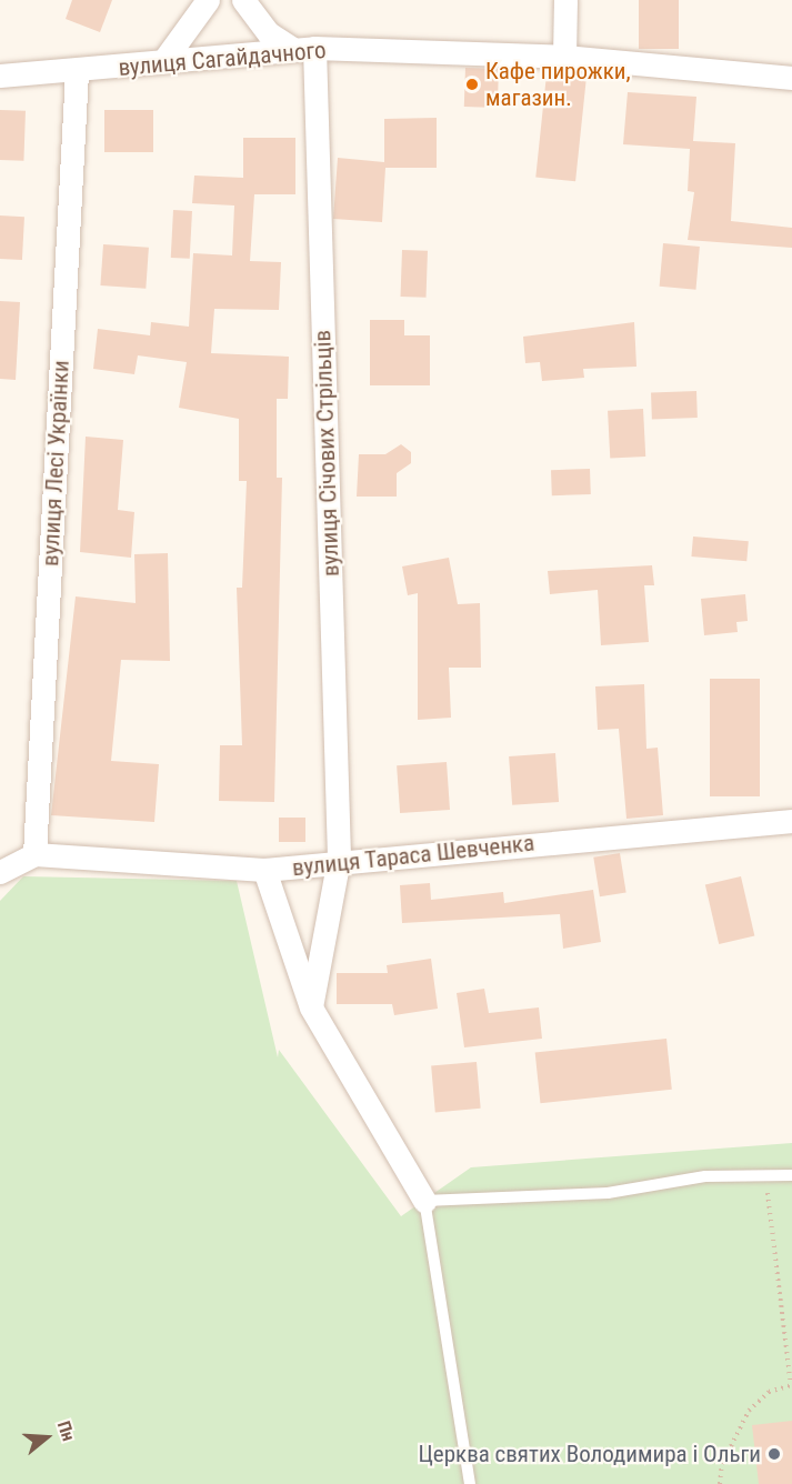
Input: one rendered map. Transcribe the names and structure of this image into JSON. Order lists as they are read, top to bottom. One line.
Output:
{"streets":{"street":["вулиця Сагайдачного","вулиця Січових Стрільців","вулиця Лесі Українки","вулиця Тараса Шевченка"]},"crossings":[["вулиця Сагайдачного","вулиця Січових Стрільців"],["вулиця Сагайдачного","вулиця Лесі Українки"],["вулиця Січових Стрільців","вулиця Тараса Шевченка"],["вулиця Лесі Українки","вулиця Тараса Шевченка"]],"places":["Кафе пирожки, магазин.","Церква святих Володимира і Ольги"],"north":"right"}
